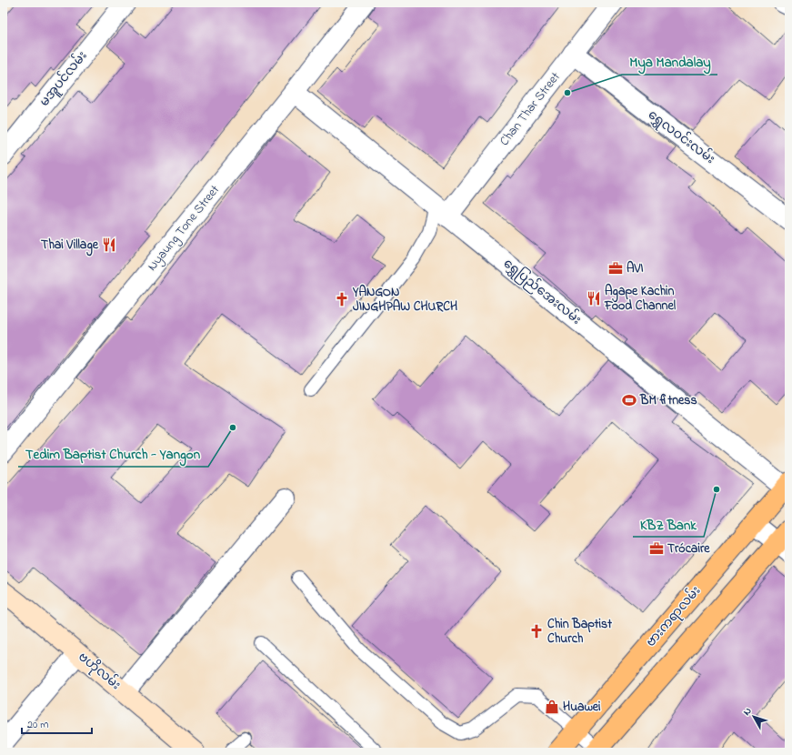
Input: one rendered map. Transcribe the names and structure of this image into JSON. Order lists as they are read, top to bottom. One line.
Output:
{"streets":{"main road":["ဗားကရာလမ်း","ဗဟိုလမ်း"],"street":["မအူပင်လမ်း","Chan Thar Street","ရွှေလဝင်းလမ်း","Nyaung Tone Street","ရွှေပြည်အေးလမ်း"]},"crossings":[["Chan Thar Street","ရွှေလဝင်းလမ်း"],["Chan Thar Street","ရွှေပြည်အေးလမ်း"],["Nyaung Tone Street","ရွှေပြည်အေးလမ်း"],["ရွှေပြည်အေးလမ်း","ဗားကရာလမ်း"]],"places":{"other":["Mya Mandalay","Tedim Baptist Church - Yangon","KBZ Bank"],"restaurant":["Thai Village","Agape Kachin Food Channel"],"office":["AVI","Trócaire"],"church":["YANGON JINGHPAW CHURCH","Chin Baptist Church"],"sports":["BM fitness"],"shop":["Huawei"]},"scale_bar":"20 m","north":"top left"}
